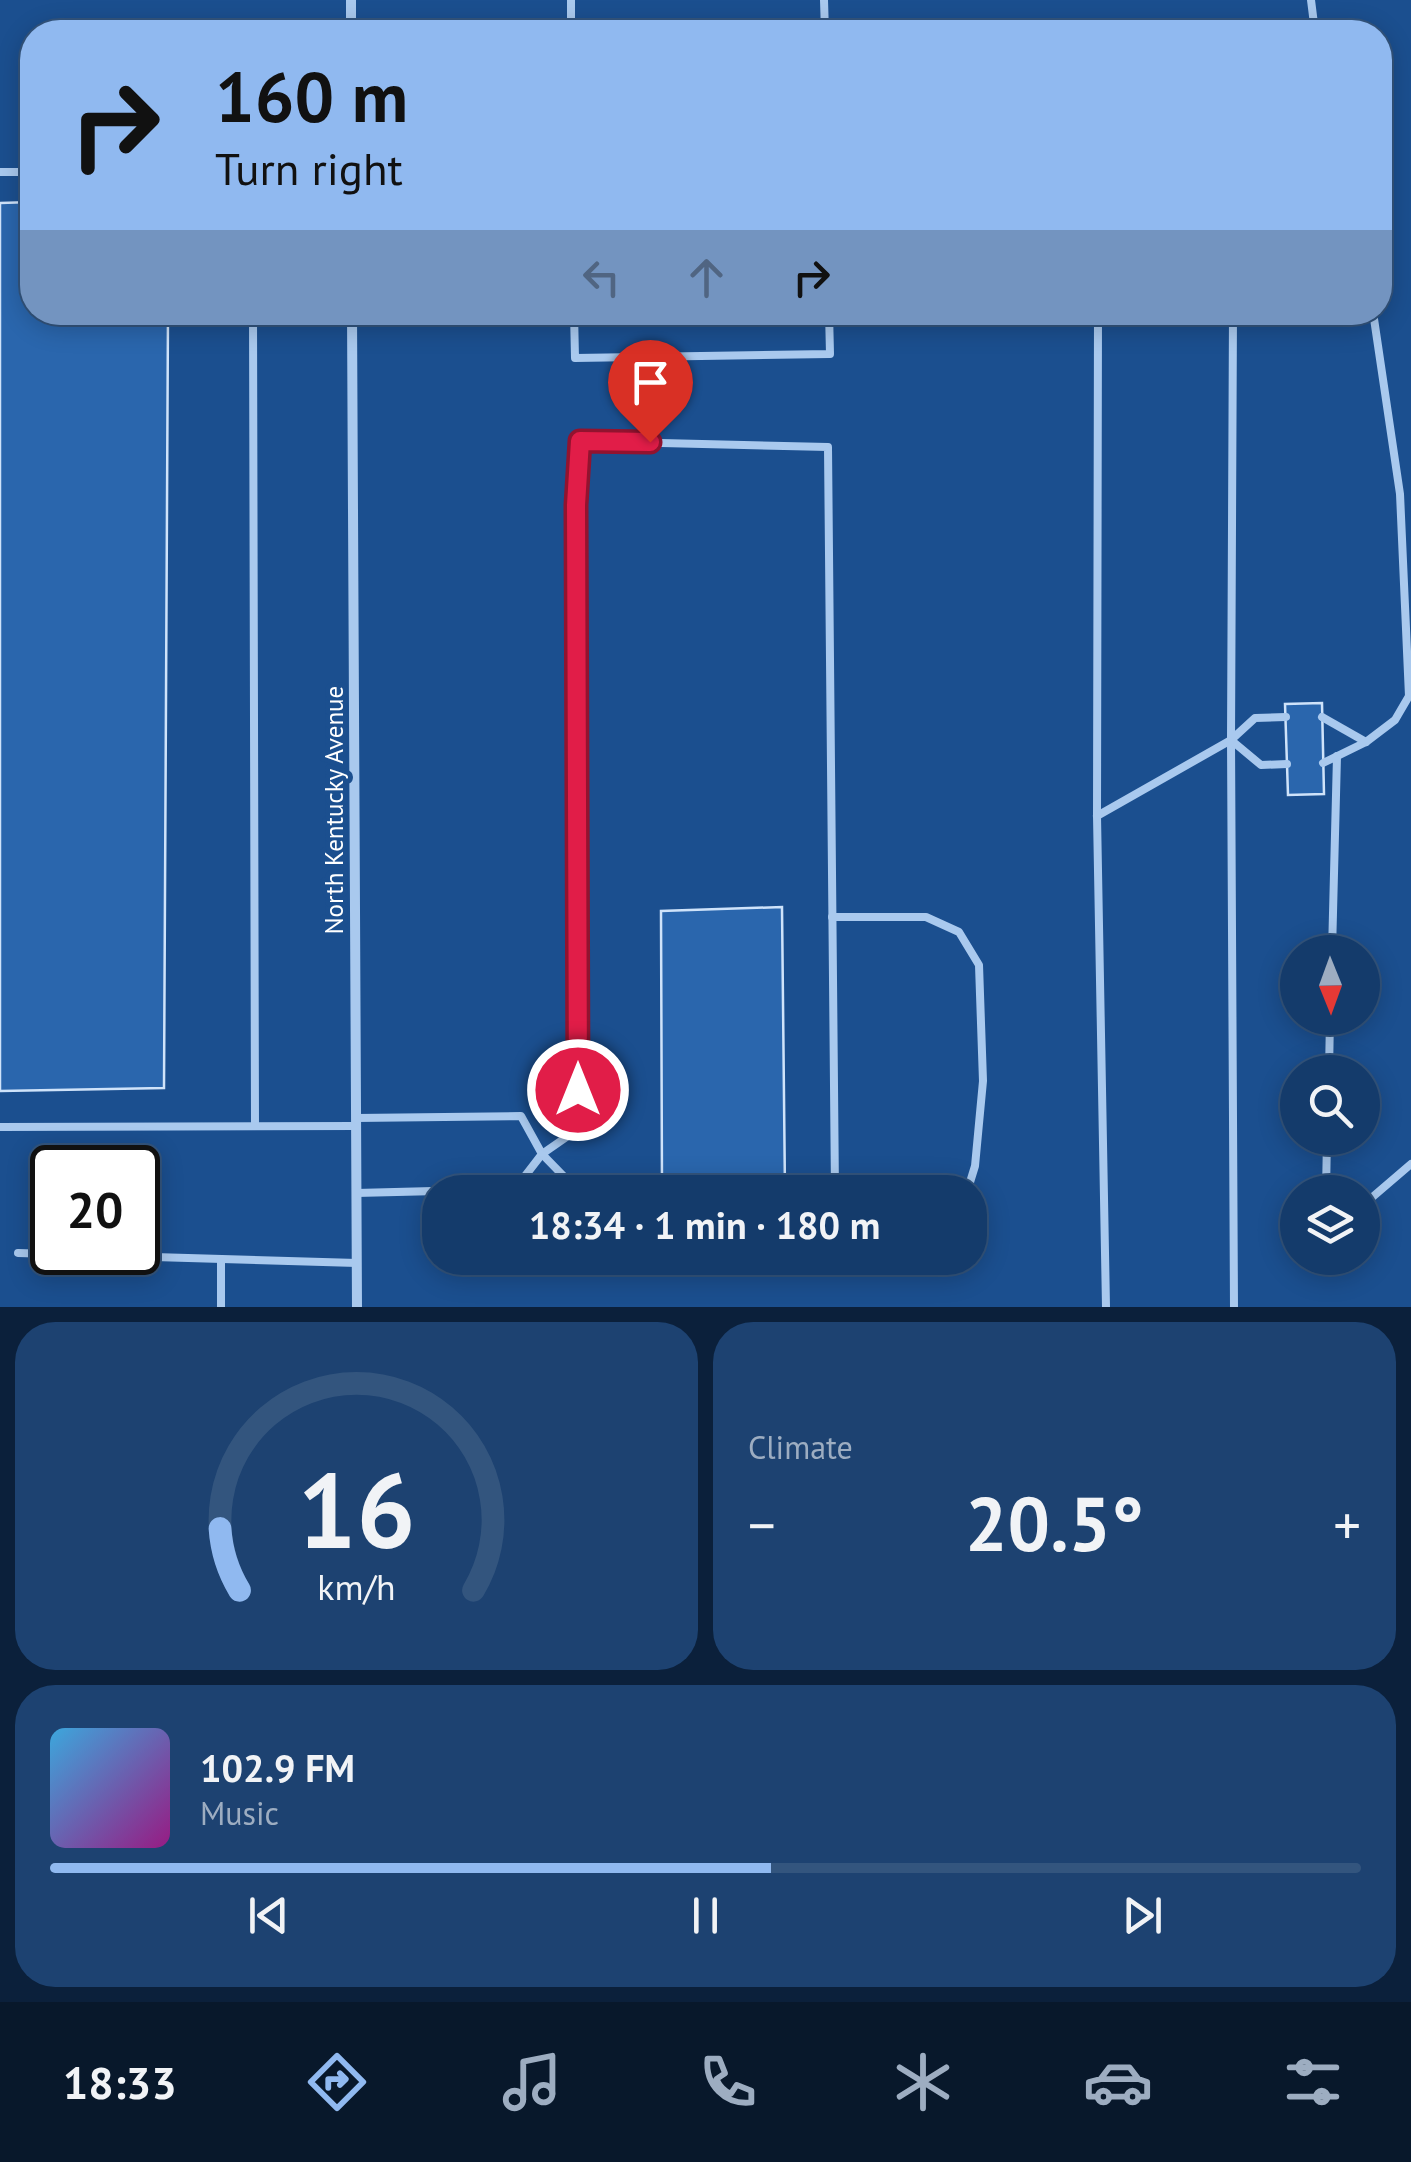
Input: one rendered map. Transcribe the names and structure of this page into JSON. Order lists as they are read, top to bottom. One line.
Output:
{"streets":{"street":["North Kentucky Avenue"]},"north":"bottom","page":{"turn":["160 m","Turn right"],"limit":"20","trip":"18:34 · 1 min · 180 m","tile":"Climate","heat":["−","20.5°","+"],"song":["102.9 FM","Music"],"tabs":"18:33","gauge":["16","km/h"]}}
